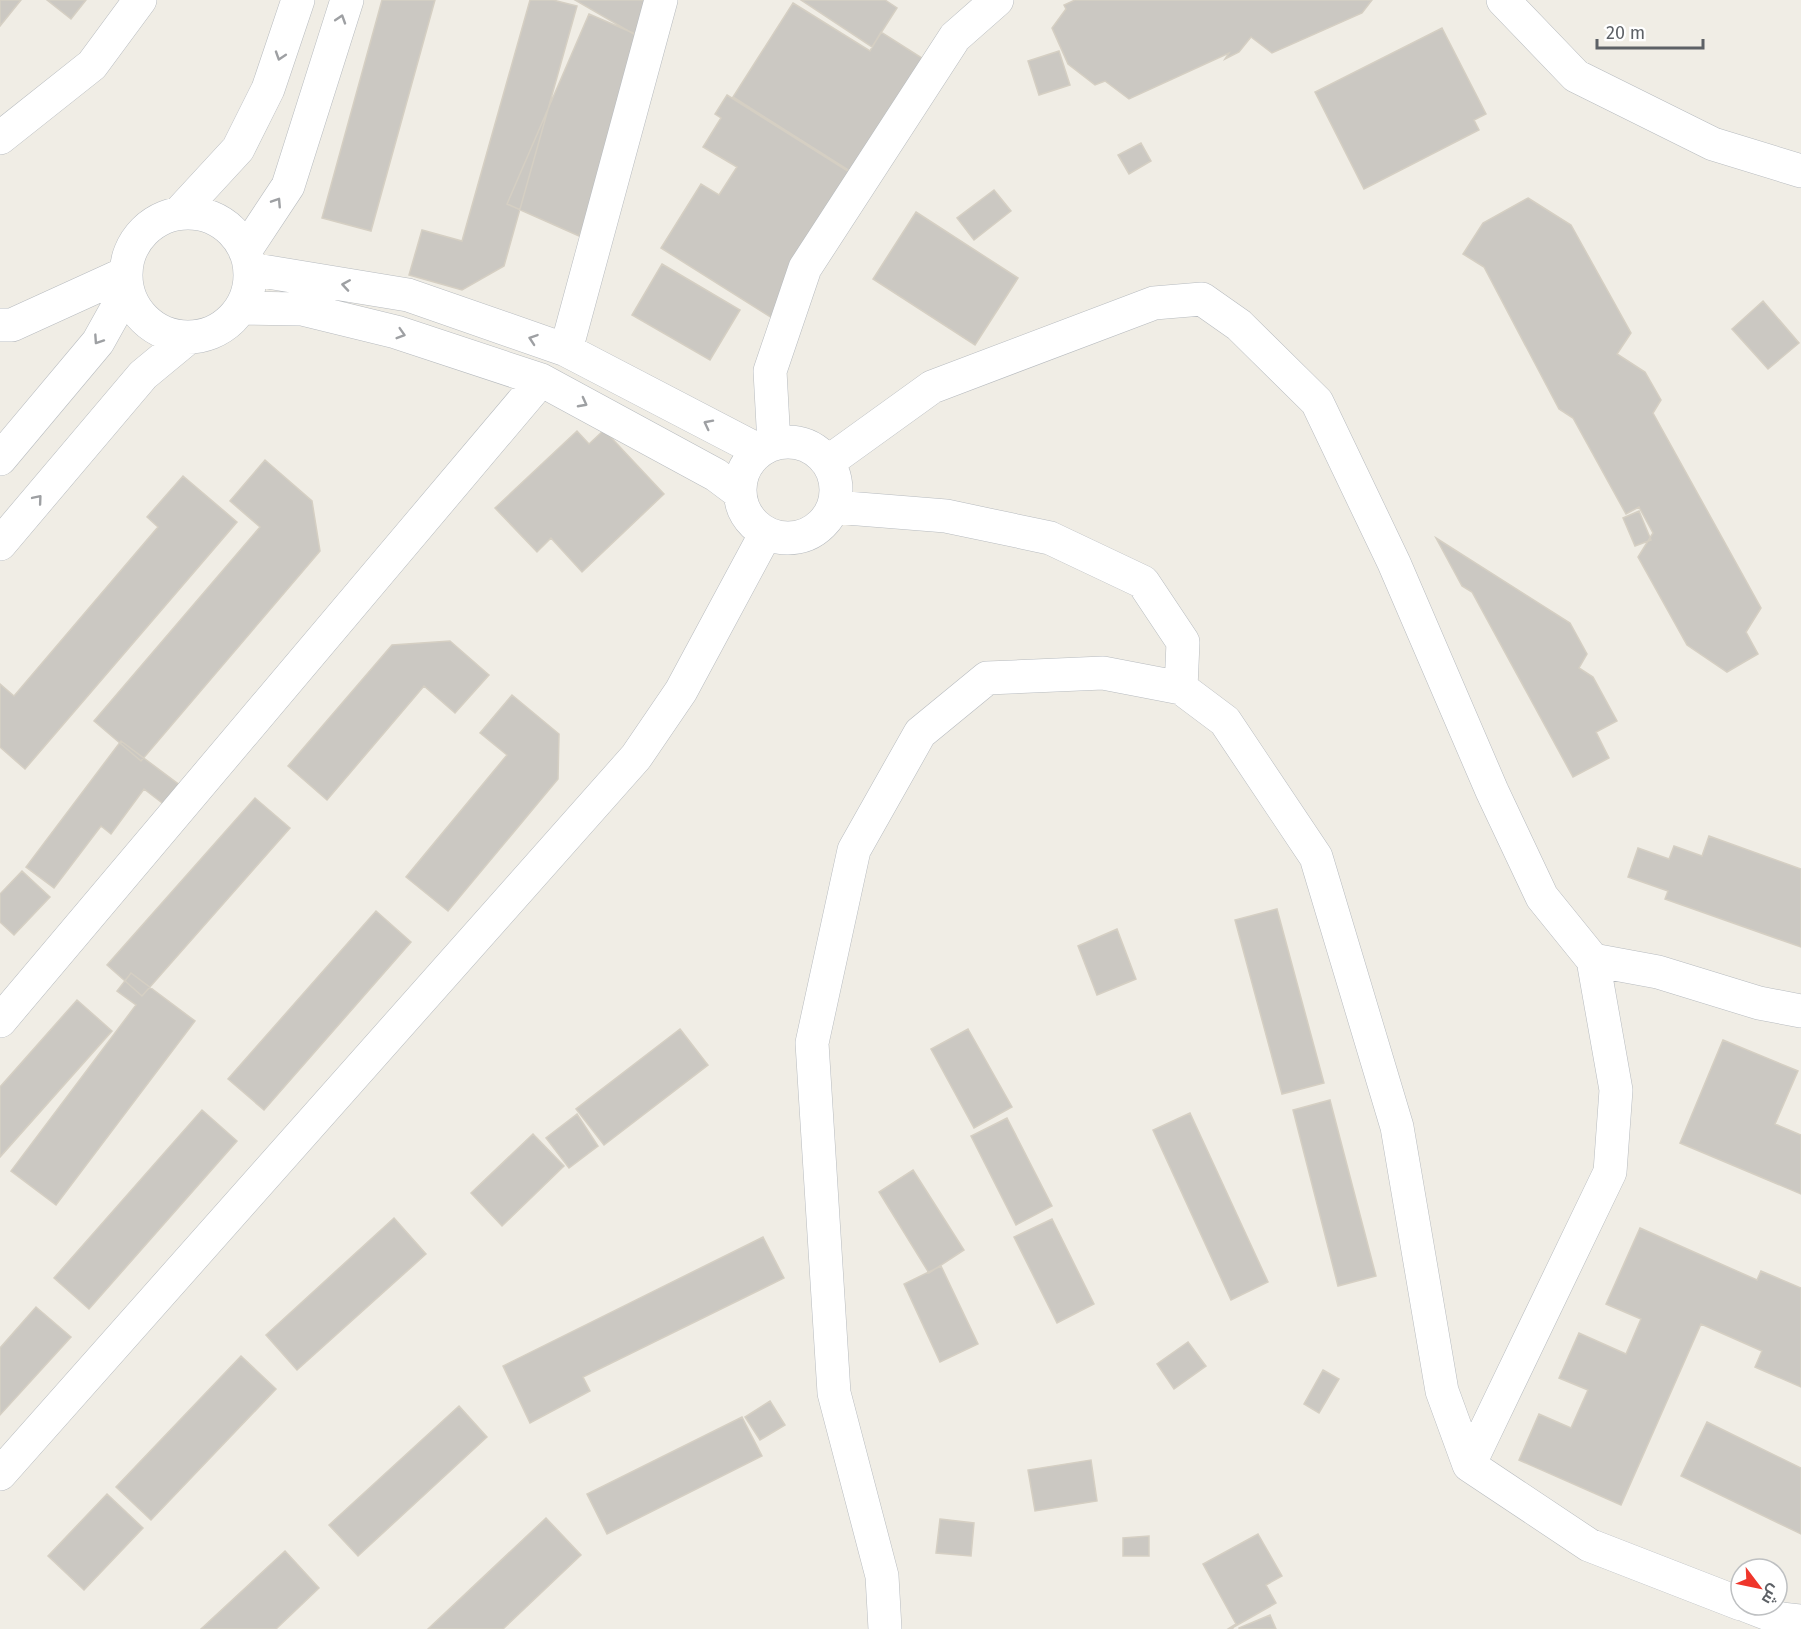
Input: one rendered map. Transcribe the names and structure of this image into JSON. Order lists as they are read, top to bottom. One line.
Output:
{"scale_bar":"20 m","north":"bottom right"}
